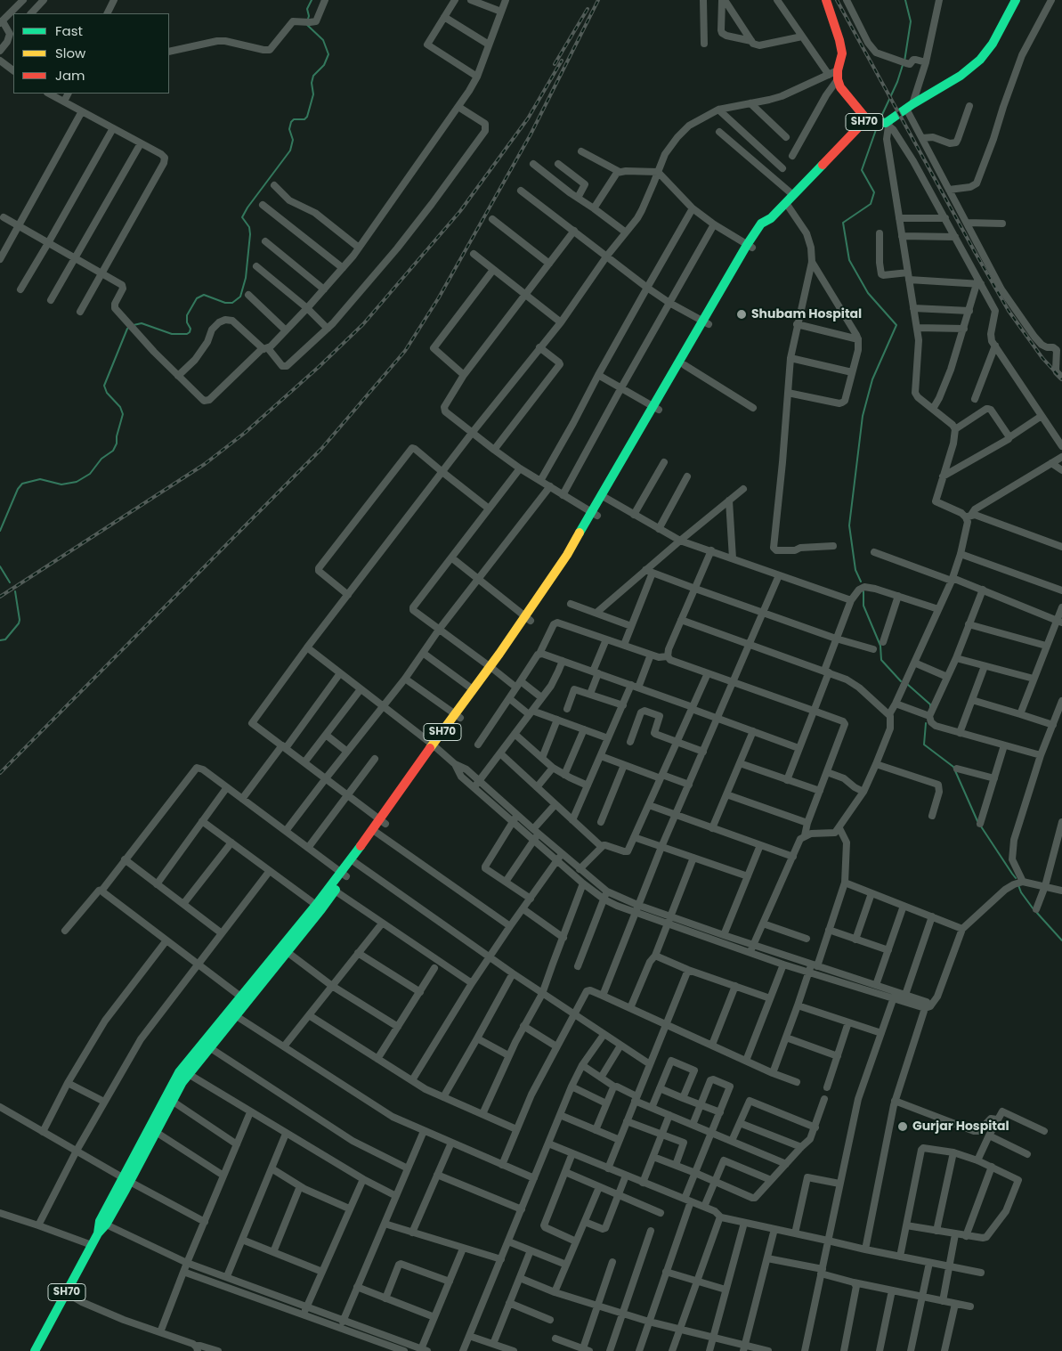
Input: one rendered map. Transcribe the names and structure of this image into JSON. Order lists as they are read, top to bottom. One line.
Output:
{"streets":{"main road":["SH70"]},"places":["Shubam Hospital","Gurjar Hospital"],"legend":["Fast","Slow","Jam"]}
